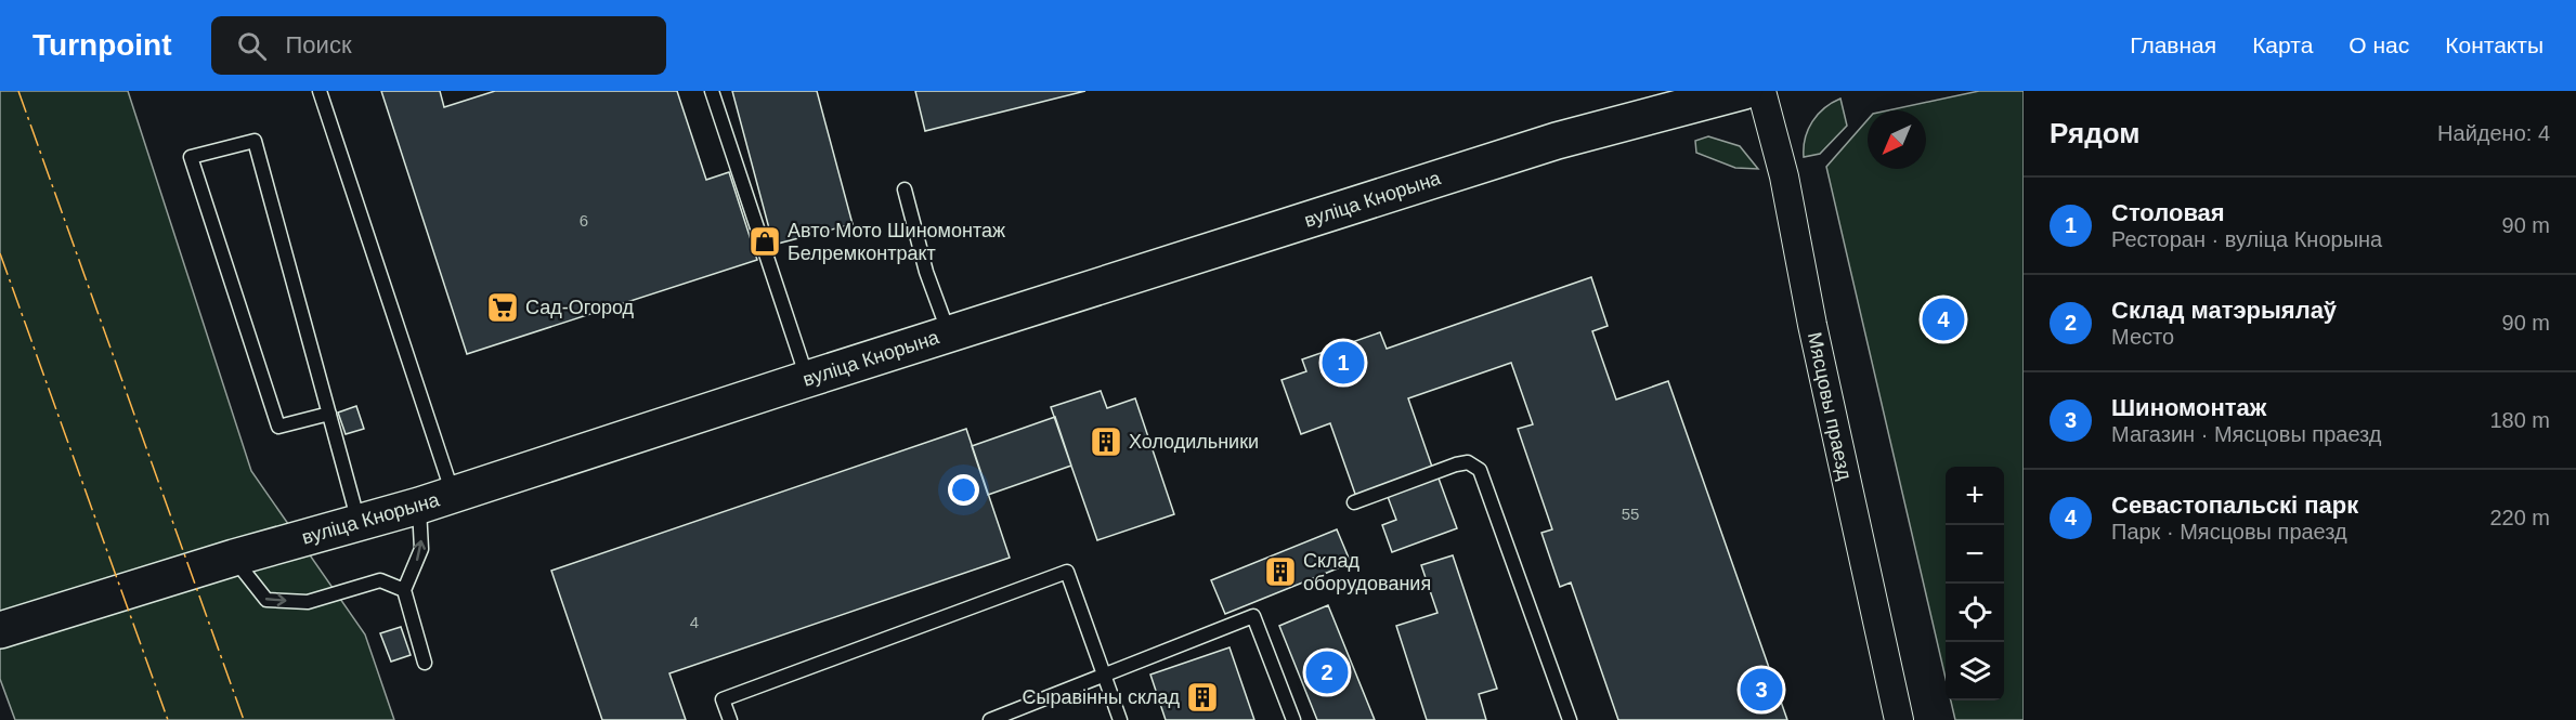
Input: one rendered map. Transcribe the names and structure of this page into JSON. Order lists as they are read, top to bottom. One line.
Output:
{"streets":{"main road":["вуліца Кнорына"],"street":["Мясцовы праезд"]},"places":{"shop":["Авто Мото Шиномонтаж Белремконтракт"],"supermarket":["Сад-Огород"],"building":["Холодильники","Склад оборудования","Сыравінны склад"]},"house_numbers":["6","55","4"],"north":"bottom left","page":{"header":"Turnpoint","search":"Поиск","nav":["Главная","Карта","О нас","Контакты"],"heading":["Рядом","Найдено: 4"],"list":[{"mark":"1","name":"Столовая","note":"Ресторан · вуліца Кнорына","value":"90 m"},{"mark":"2","name":"Склад матэрыялаў","note":"Место","value":"90 m"},{"mark":"3","name":"Шиномонтаж","note":"Магазин · Мясцовы праезд","value":"180 m"},{"mark":"4","name":"Севастопальскі парк","note":"Парк · Мясцовы праезд","value":"220 m"}],"pins":["4","1","2","3"],"map_buttons":["+","−"]}}
